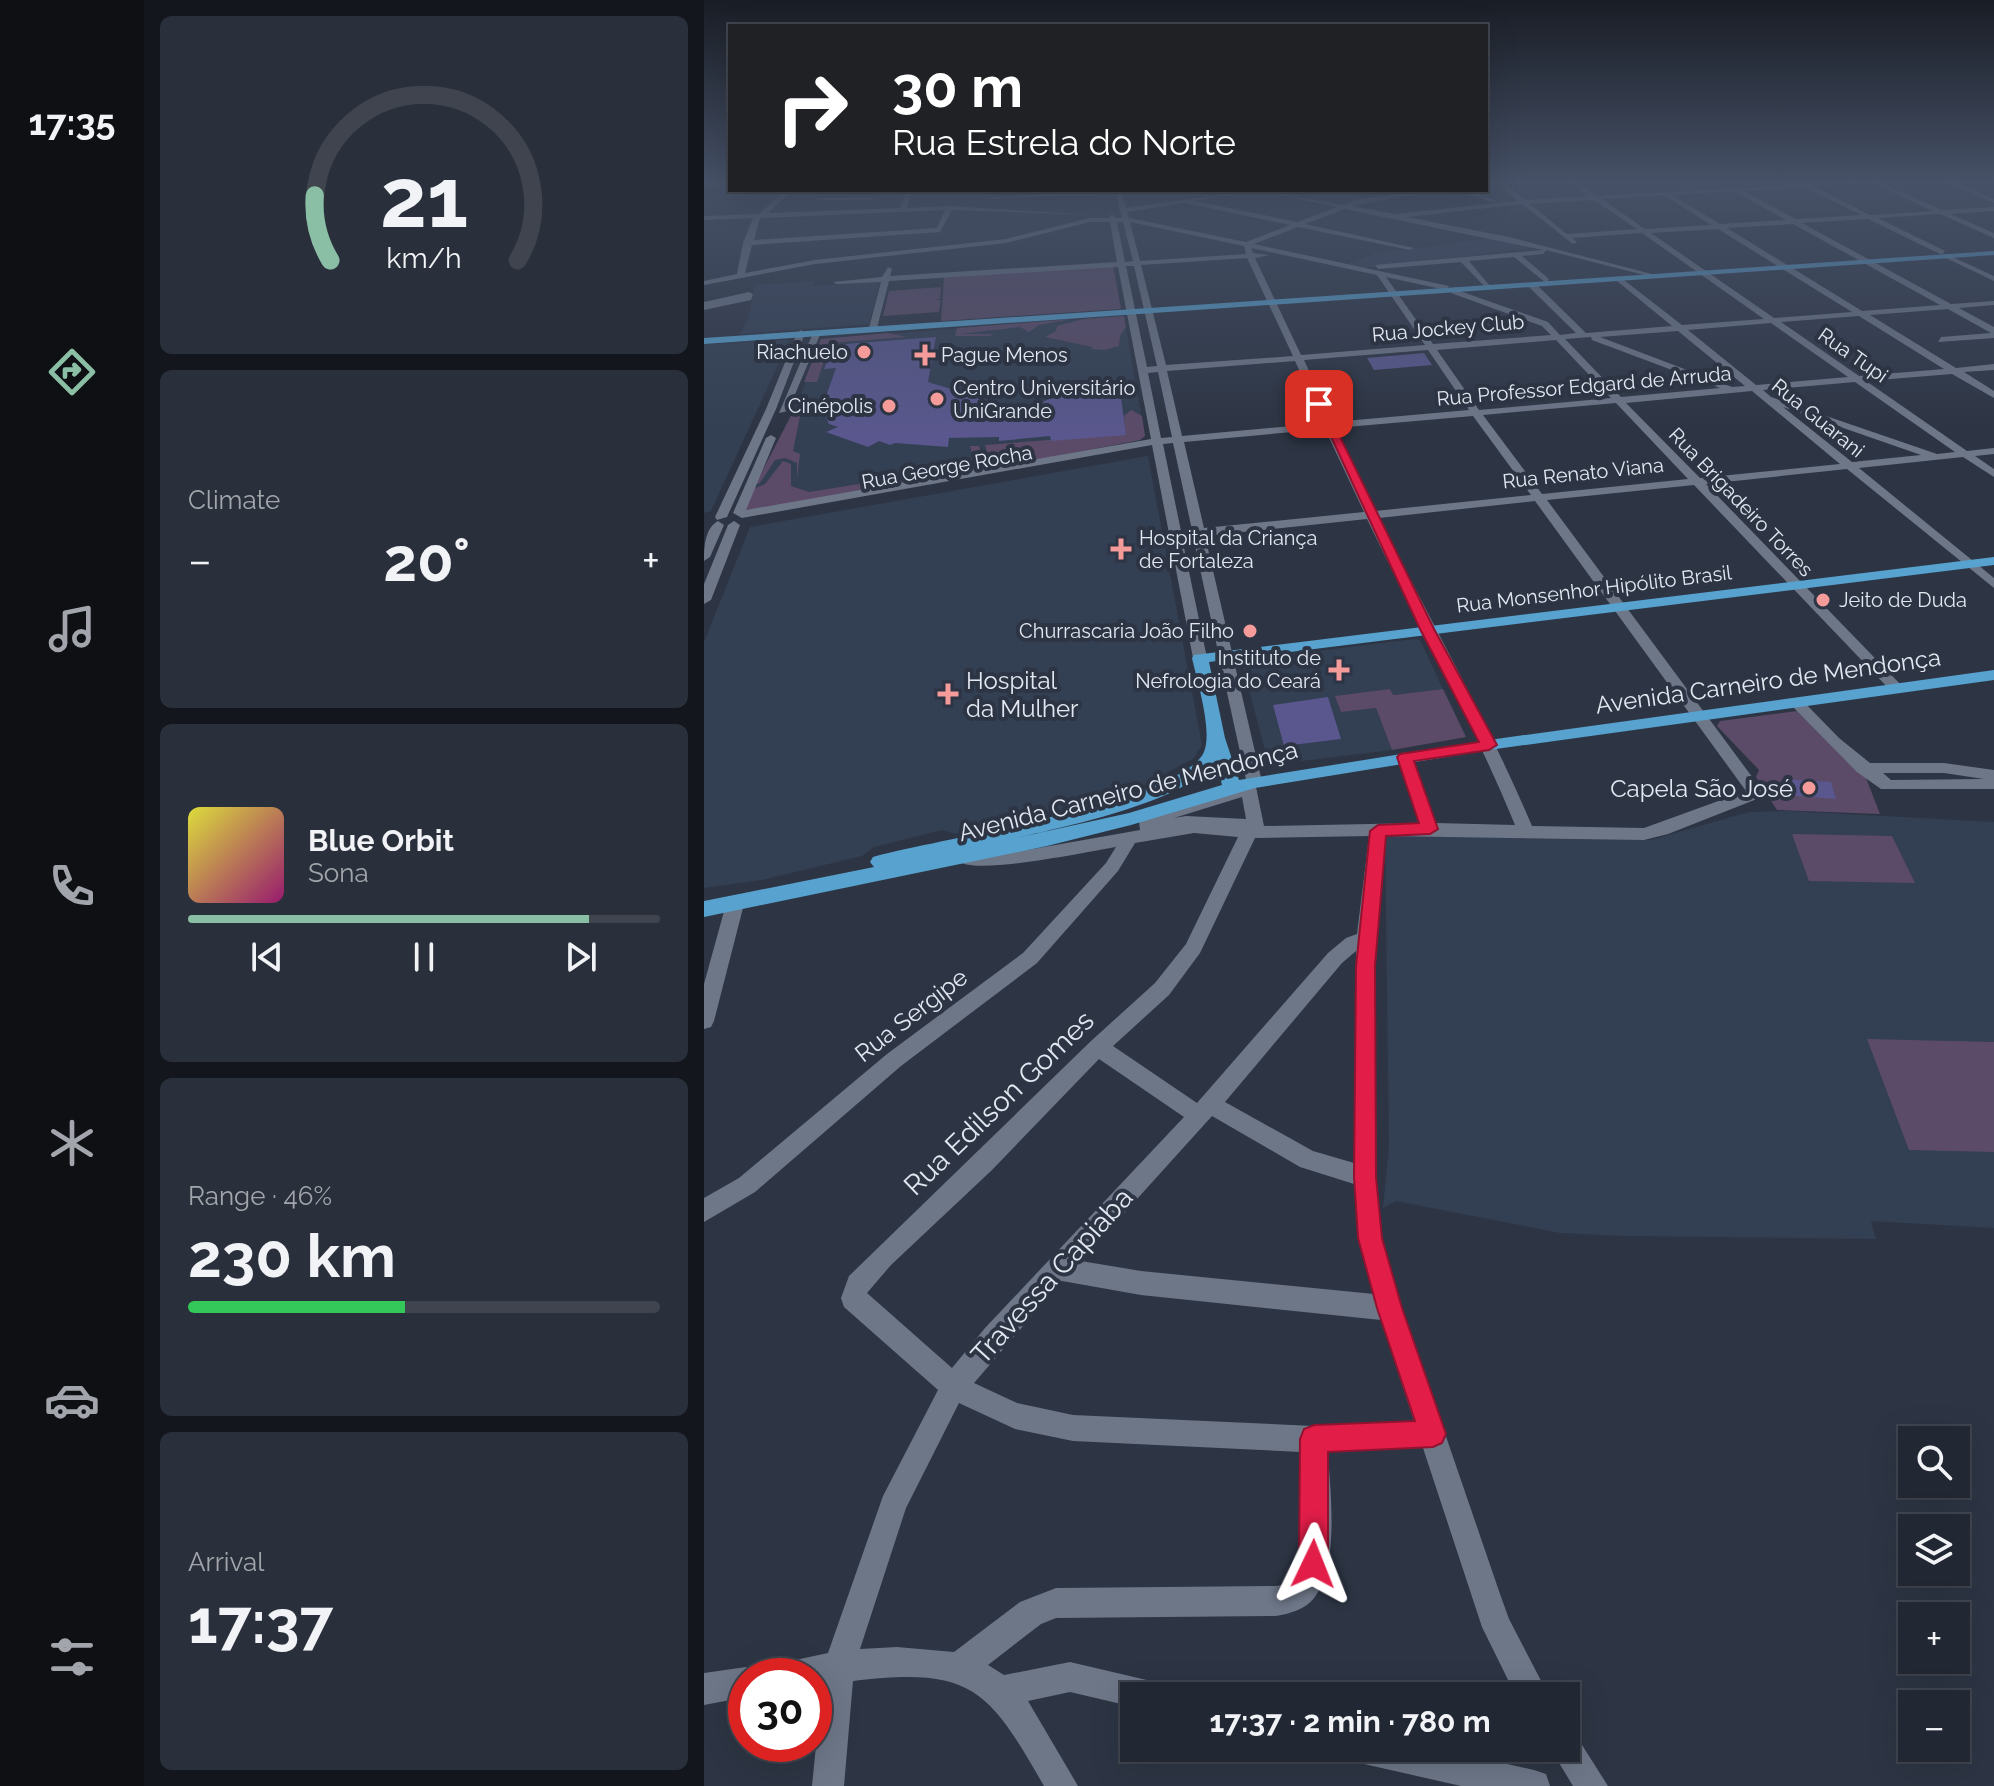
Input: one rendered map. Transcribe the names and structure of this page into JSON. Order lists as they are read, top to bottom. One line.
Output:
{"streets":{"main road":["Rua Monsenhor Hipólito Brasil","Avenida Carneiro de Mendonça"],"street":["Rua Jockey Club","Rua Tupi","Rua Professor Edgard de Arruda","Rua Guarani","Rua George Rocha","Rua Renato Viana","Rua Brigadeiro Torres","Rua Sergipe","Rua Edilson Gomes","Travessa Capiaba"]},"crossings":[["Rua Jockey Club","Rua Tupi"],["Rua Jockey Club","Rua Guarani"],["Rua Jockey Club","Rua Brigadeiro Torres"],["Rua Tupi","Rua Professor Edgard de Arruda"],["Rua Tupi","Rua Renato Viana"],["Rua Professor Edgard de Arruda","Rua Guarani"],["Rua Professor Edgard de Arruda","Rua George Rocha"],["Rua Professor Edgard de Arruda","Rua Brigadeiro Torres"],["Rua Guarani","Rua Renato Viana"],["Rua Guarani","Rua Monsenhor Hipólito Brasil"],["Rua Renato Viana","Rua Brigadeiro Torres"],["Rua Brigadeiro Torres","Rua Monsenhor Hipólito Brasil"],["Rua Brigadeiro Torres","Avenida Carneiro de Mendonça"],["Rua Edilson Gomes","Travessa Capiaba"]],"places":{"other":["Riachuelo","Centro Universitário UniGrande","Cinépolis","Jeito de Duda","Churrascaria João Filho","Capela São José"],"health":["Pague Menos","Hospital da Criança de Fortaleza","Instituto de Nefrologia do Ceará","Hospital da Mulher"]},"page":{"tabs":"17:35","turn":["30 m","Rua Estrela do Norte"],"tile":["Climate",["Range · 46%","230 km"],["Arrival","17:37"]],"heat":["−","20°","+"],"song":["Blue Orbit","Sona"],"map_buttons":["+","−"],"limit":"30","trip":"17:37 · 2 min · 780 m","gauge":["21","km/h"]}}
